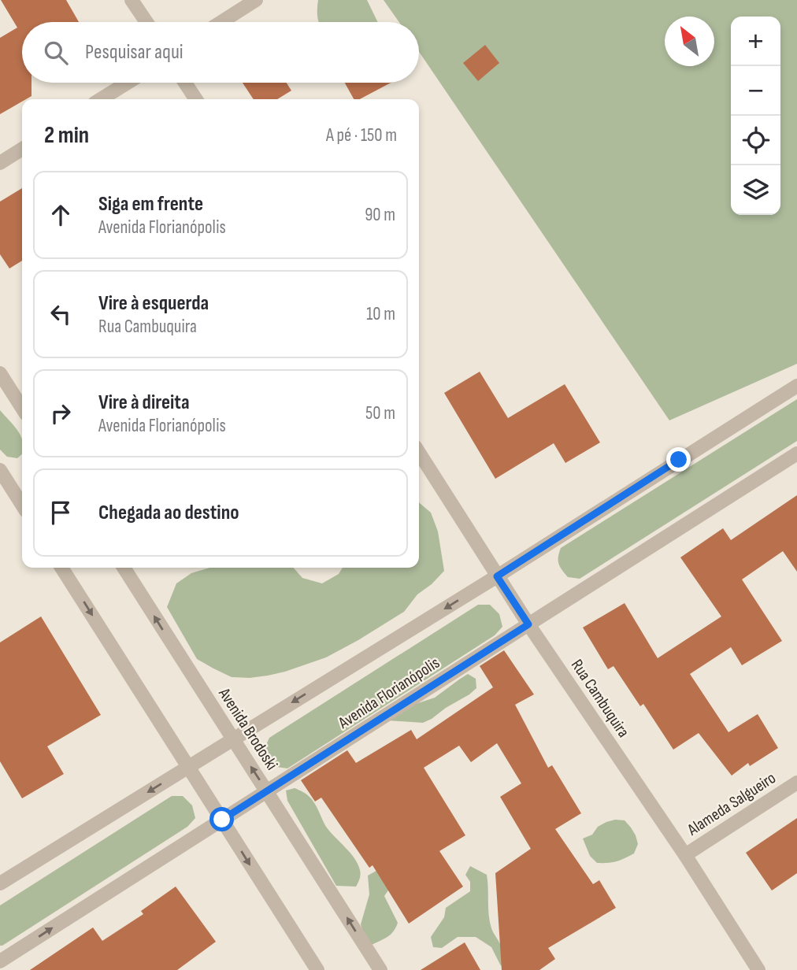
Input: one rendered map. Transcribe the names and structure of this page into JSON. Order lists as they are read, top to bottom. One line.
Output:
{"streets":{"street":["Avenida Florianópolis","Rua Cambuquira","Avenida Brodoski","Alameda Salgueiro"]},"crossings":[["Avenida Florianópolis","Rua Cambuquira"],["Avenida Florianópolis","Avenida Brodoski"],["Rua Cambuquira","Alameda Salgueiro"]],"north":"top left","page":{"map_buttons":["+","−"],"search":"Pesquisar aqui","heading":["2 min","A pé · 150 m"],"list":[["Siga em frente","Avenida Florianópolis","90 m"],["Vire à esquerda","Rua Cambuquira","10 m"],["Vire à direita","Avenida Florianópolis","50 m"],"Chegada ao destino"]}}
